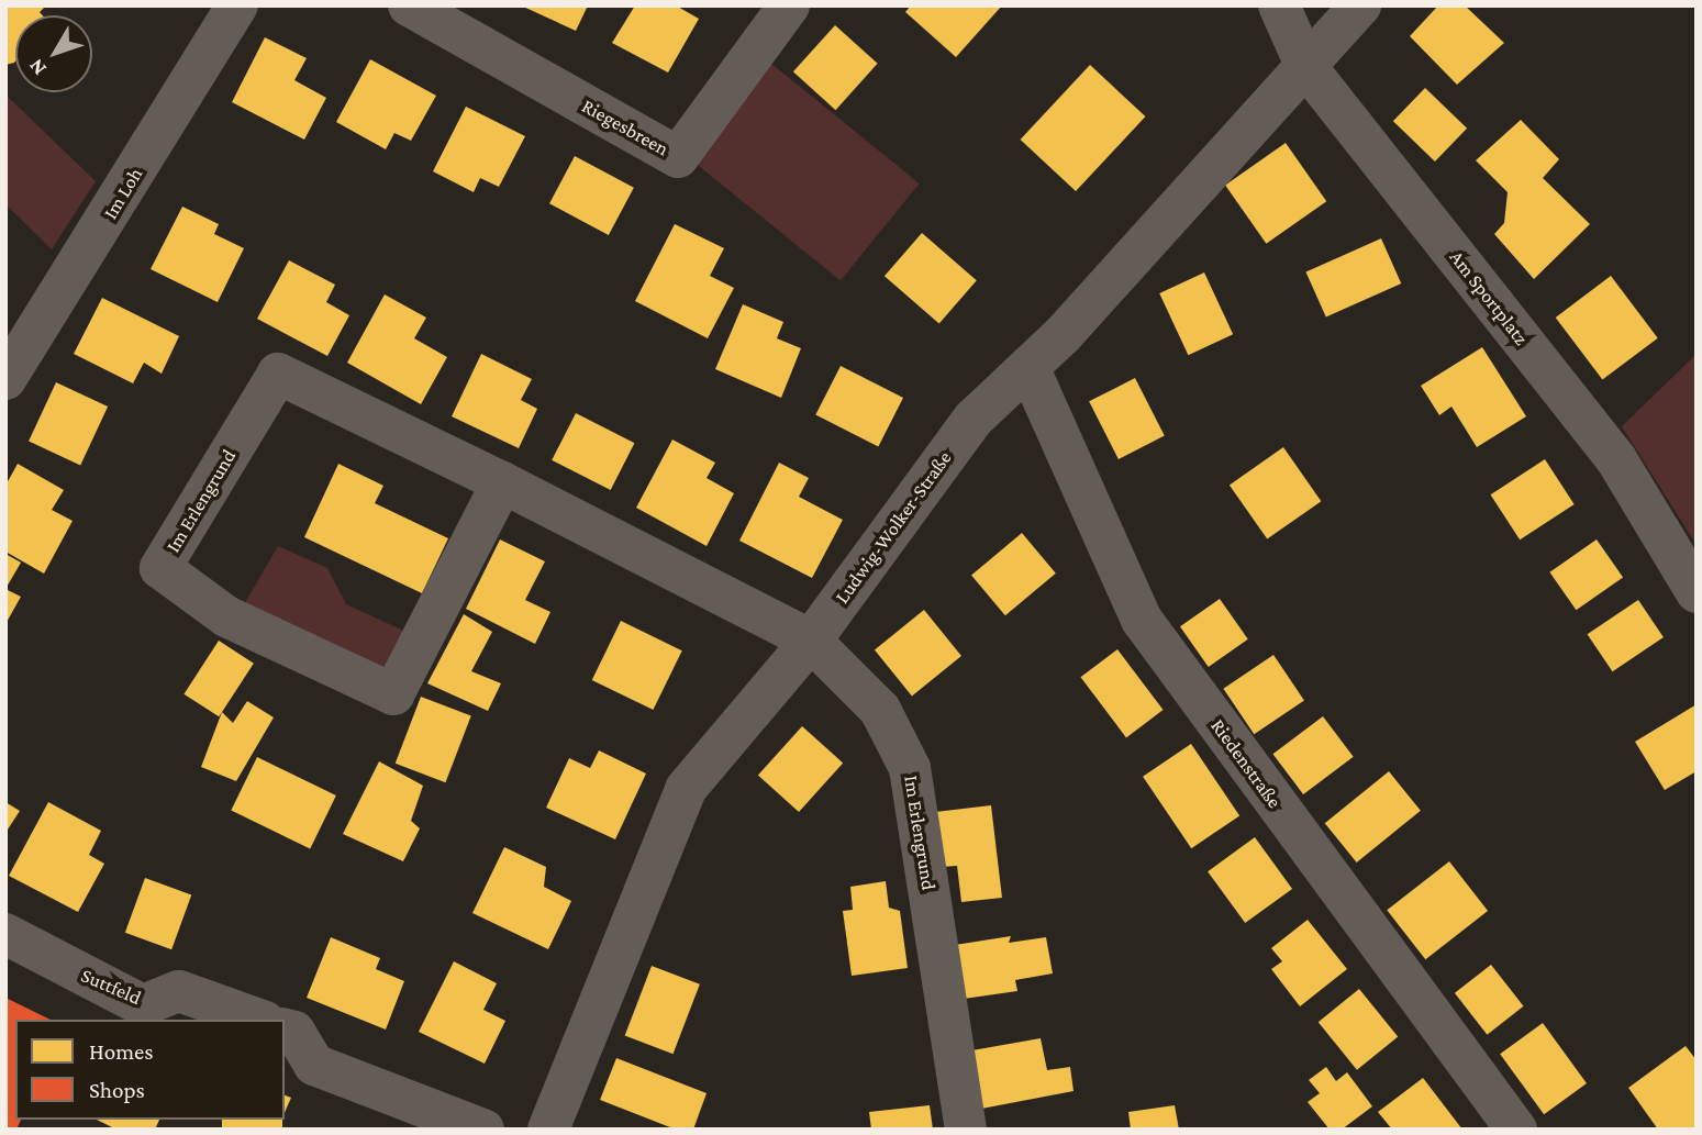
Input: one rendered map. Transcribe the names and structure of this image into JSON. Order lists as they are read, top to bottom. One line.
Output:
{"streets":{"street":["Riegesbreen","Im Loh","Am Sportplatz","Im Erlengrund","Ludwig-Wolker-Straße","Riedenstraße","Suttfeld"]},"crossings":[["Am Sportplatz","Ludwig-Wolker-Straße"],["Im Erlengrund","Ludwig-Wolker-Straße"],["Ludwig-Wolker-Straße","Riedenstraße"]],"legend":["Homes","Shops"],"north":"bottom left"}
